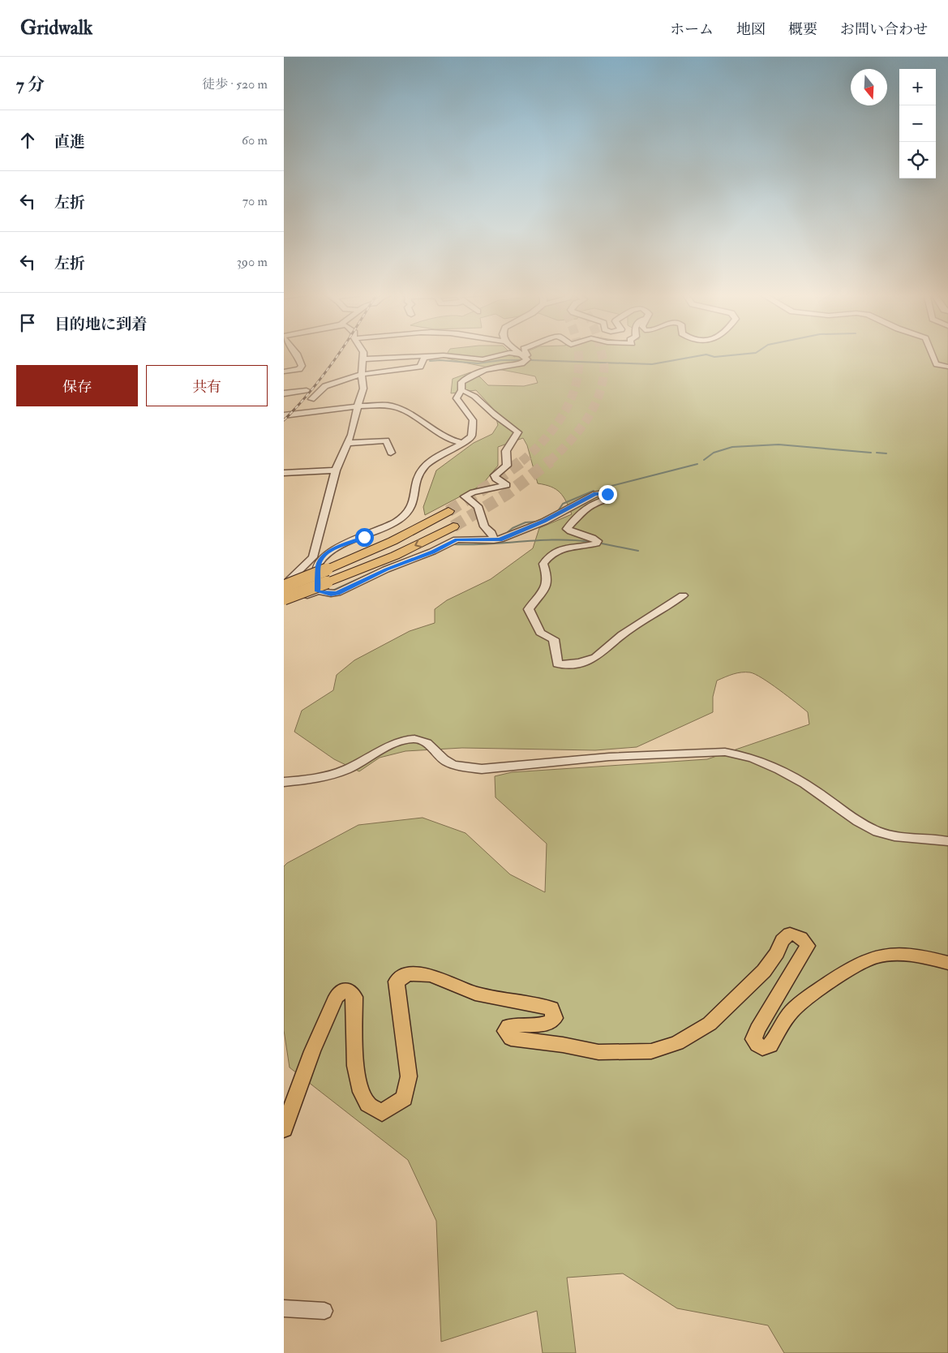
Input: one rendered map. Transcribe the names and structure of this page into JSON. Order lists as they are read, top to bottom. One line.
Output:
{"north":"bottom","page":{"header":"Gridwalk","nav":["ホーム","地図","概要","お問い合わせ"],"heading":["7 分","徒歩 · 520 m"],"map_buttons":["+","−"],"list":[["直進","60 m"],["左折","70 m"],["左折","390 m"],"目的地に到着"],"buttons":["保存","共有"]}}
